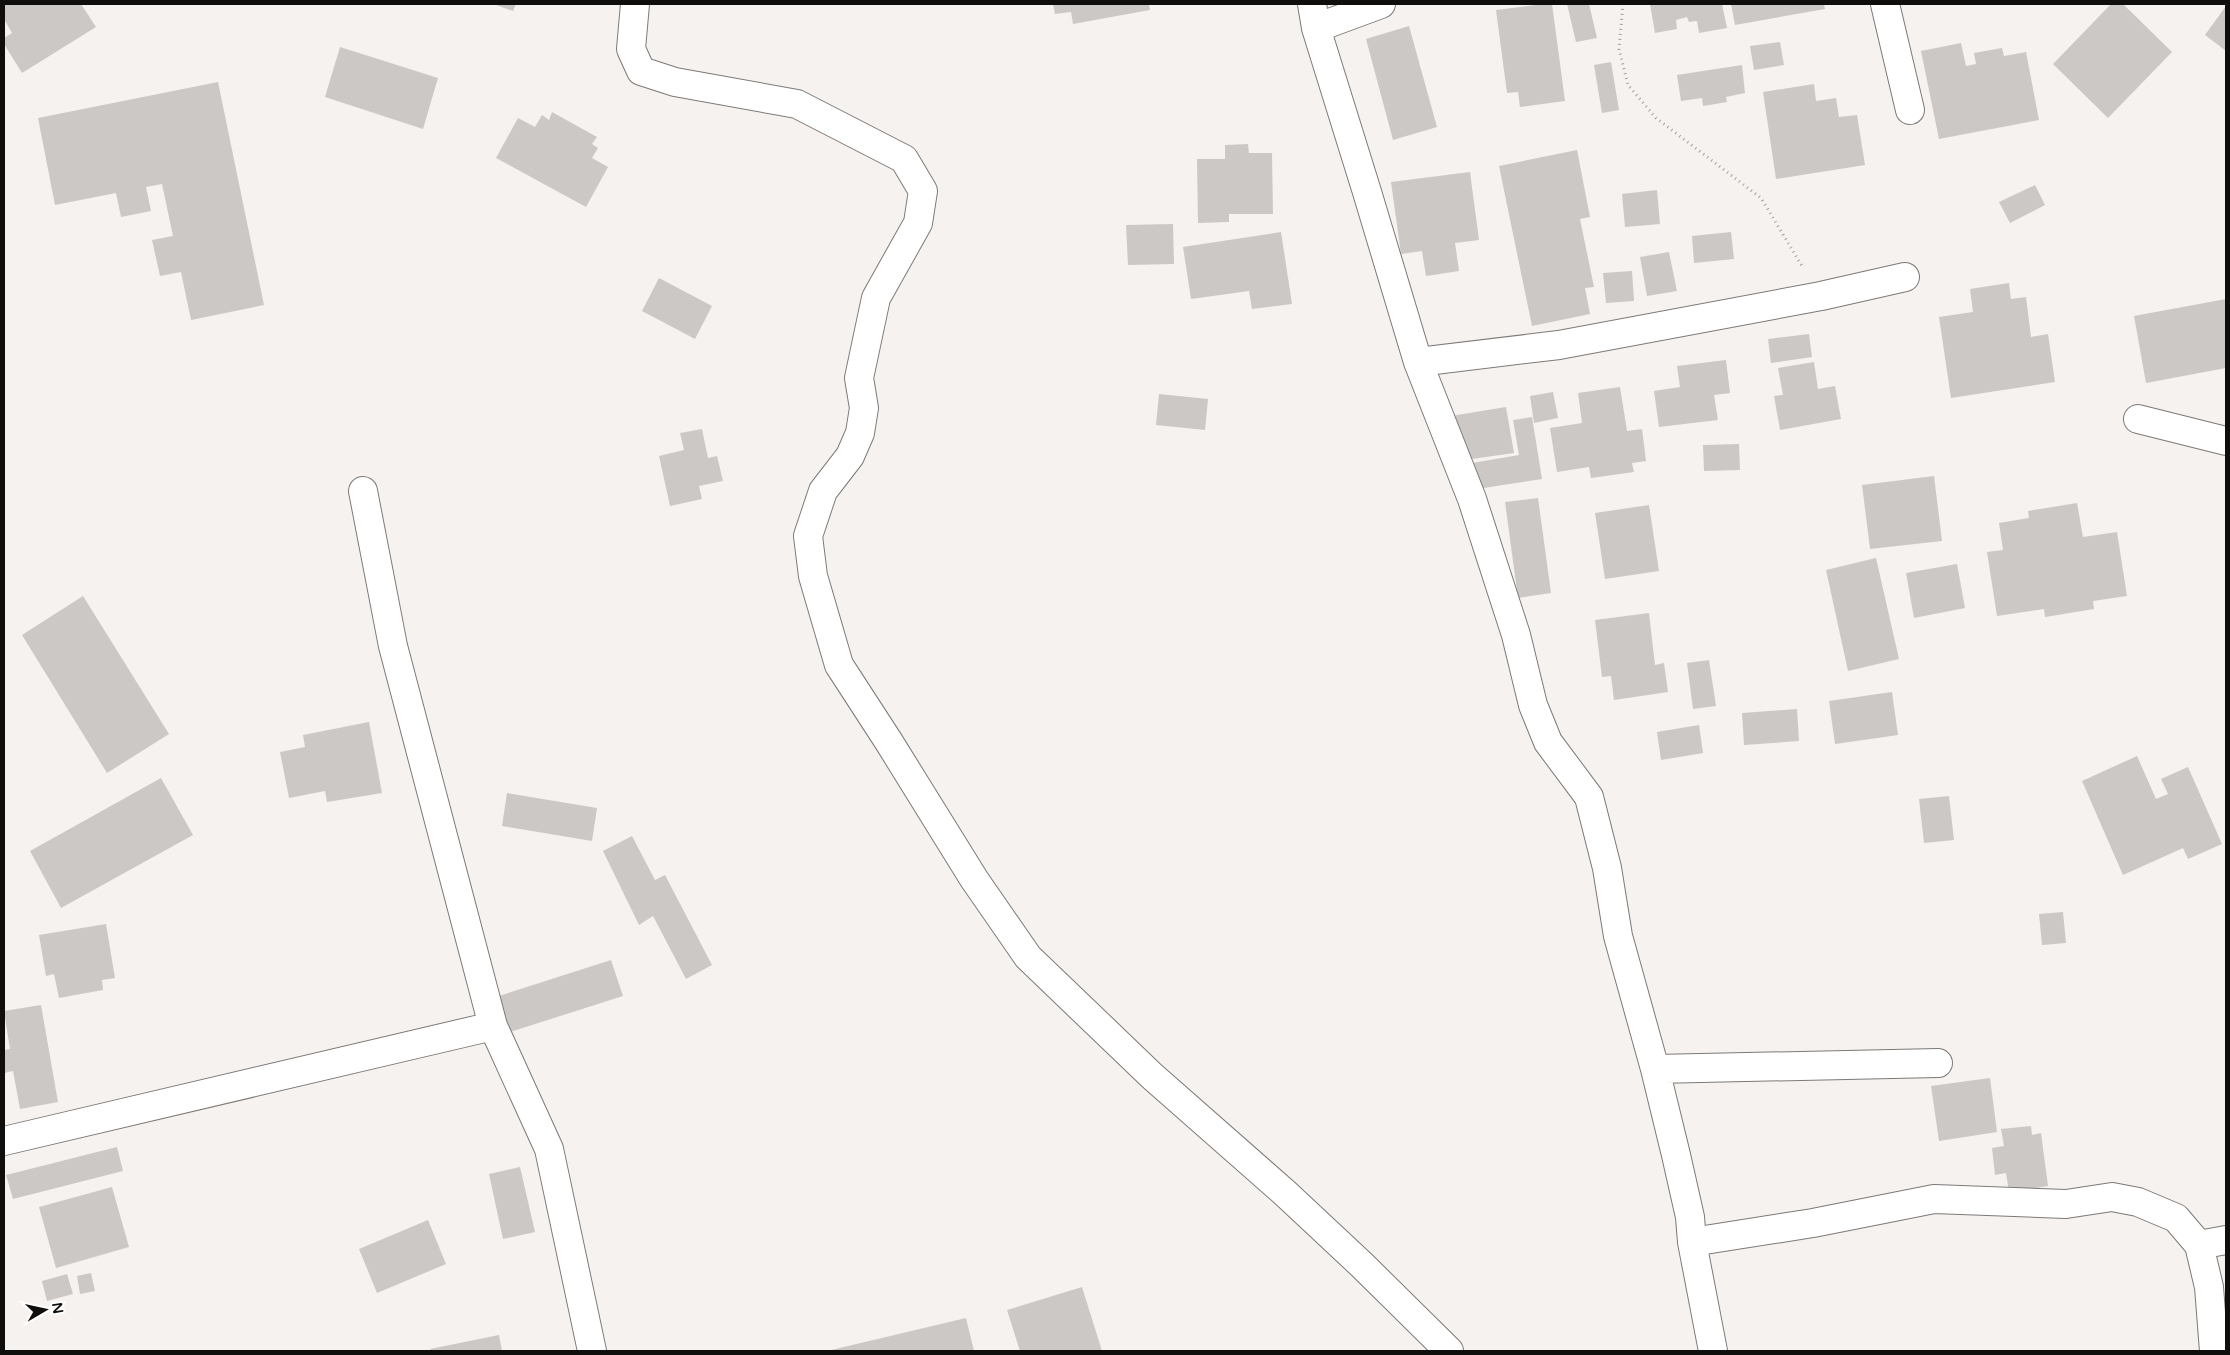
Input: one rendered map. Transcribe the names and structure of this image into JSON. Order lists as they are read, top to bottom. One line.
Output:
{"north":"right"}
